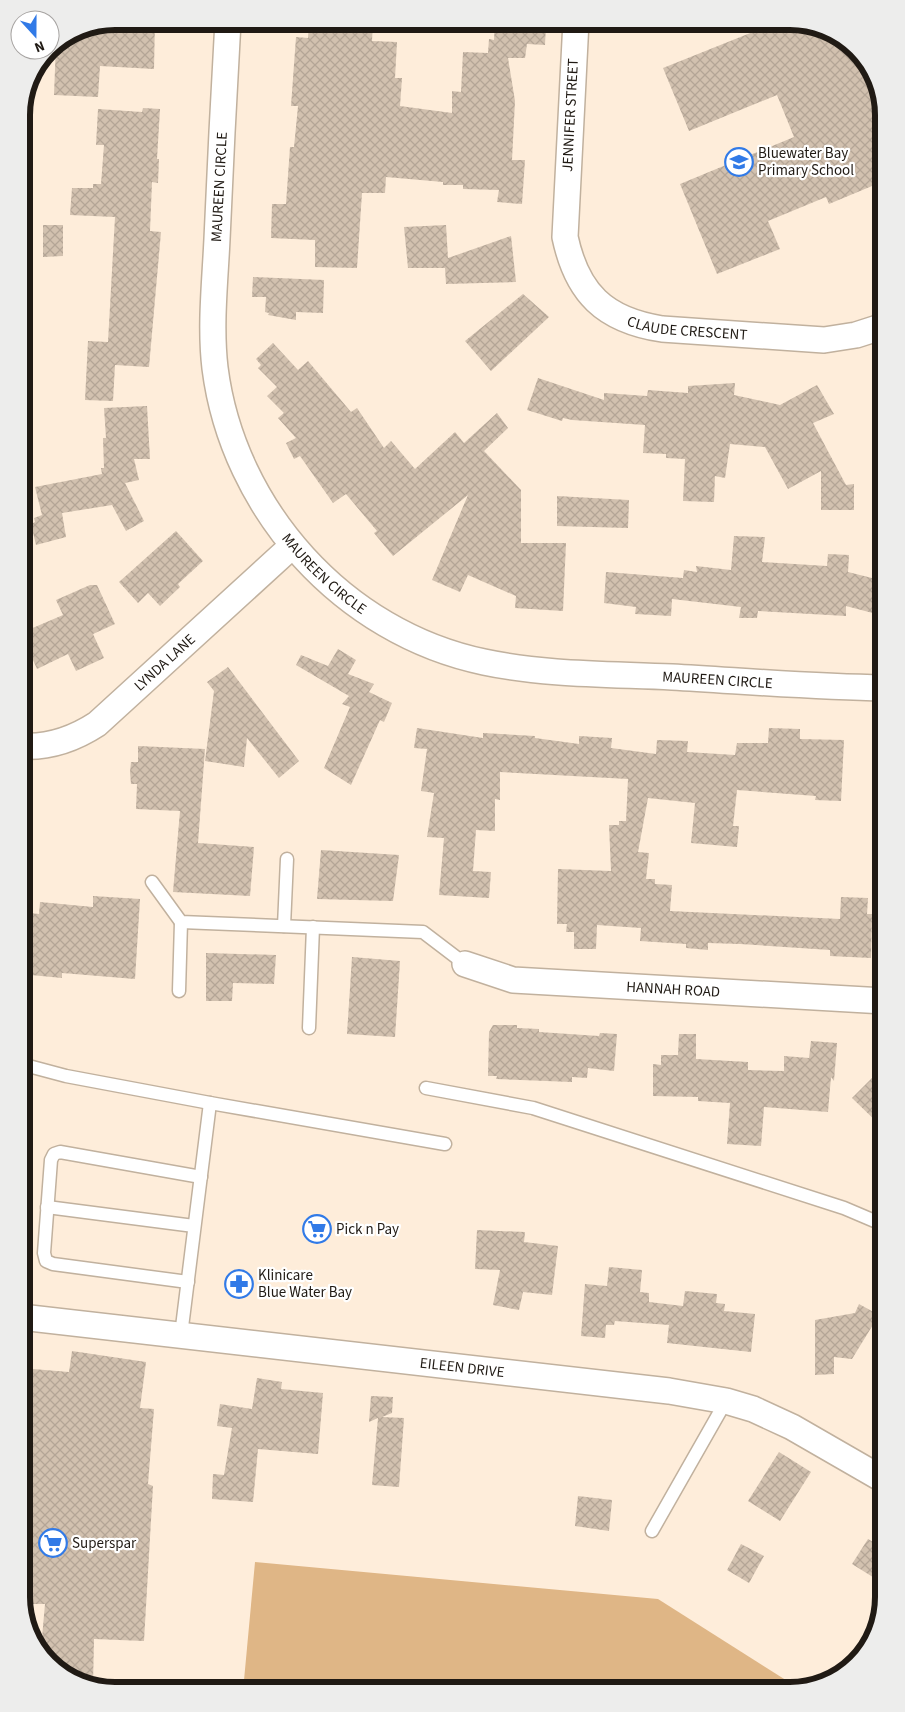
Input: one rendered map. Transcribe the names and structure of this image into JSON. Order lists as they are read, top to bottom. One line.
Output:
{"streets":{"street":["JENNIFER STREET","MAUREEN CIRCLE","CLAUDE CRESCENT","LYNDA LANE","HANNAH ROAD","EILEEN DRIVE"]},"crossings":[["JENNIFER STREET","CLAUDE CRESCENT"],["MAUREEN CIRCLE","LYNDA LANE"]],"places":{"school or university":["Bluewater Bay Primary School"],"supermarket":["Pick n Pay","Superspar"],"pharmacy":["Klinicare Blue Water Bay"]},"north":"bottom"}
